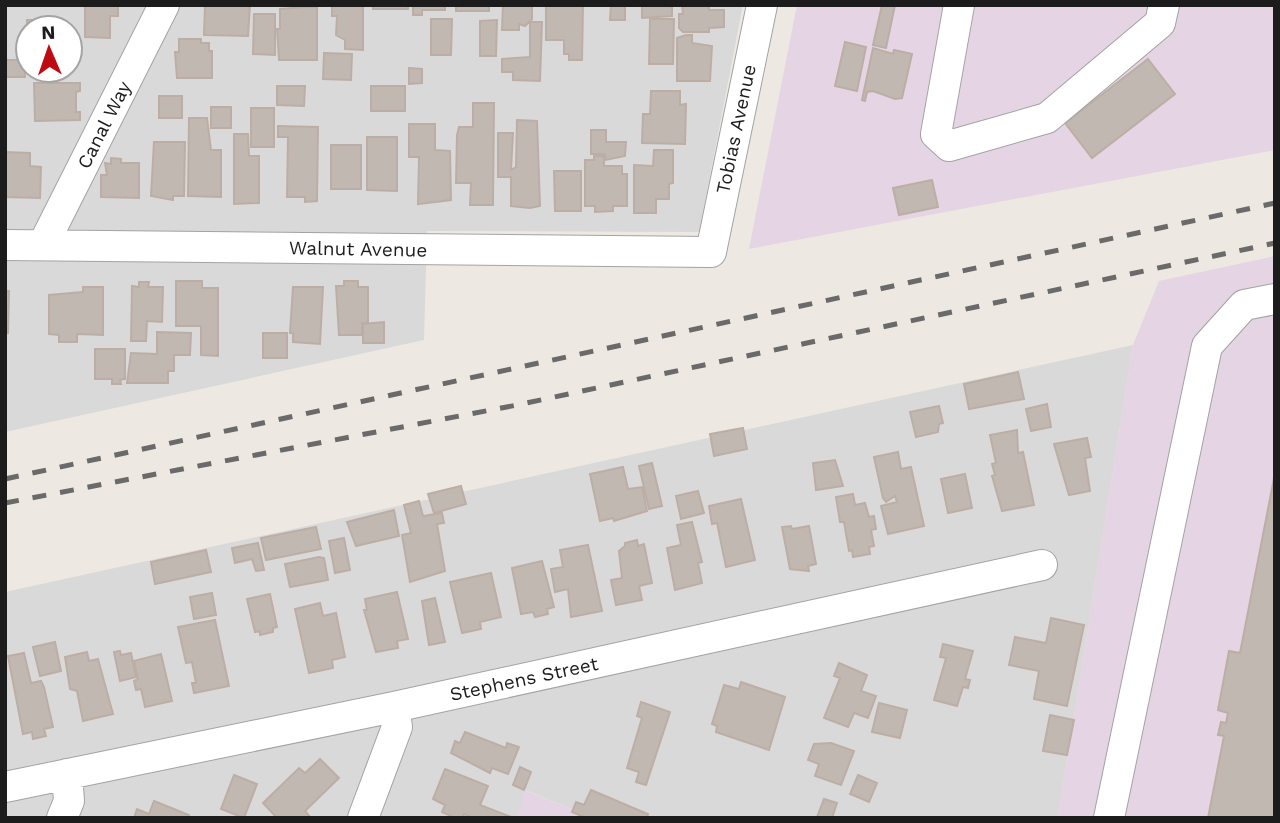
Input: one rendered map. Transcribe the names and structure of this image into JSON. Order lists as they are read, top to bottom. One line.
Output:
{"streets":{"street":["Canal Way","Tobias Avenue","Walnut Avenue","Stephens Street"]},"crossings":[["Canal Way","Walnut Avenue"],["Tobias Avenue","Walnut Avenue"]],"north":"top"}
